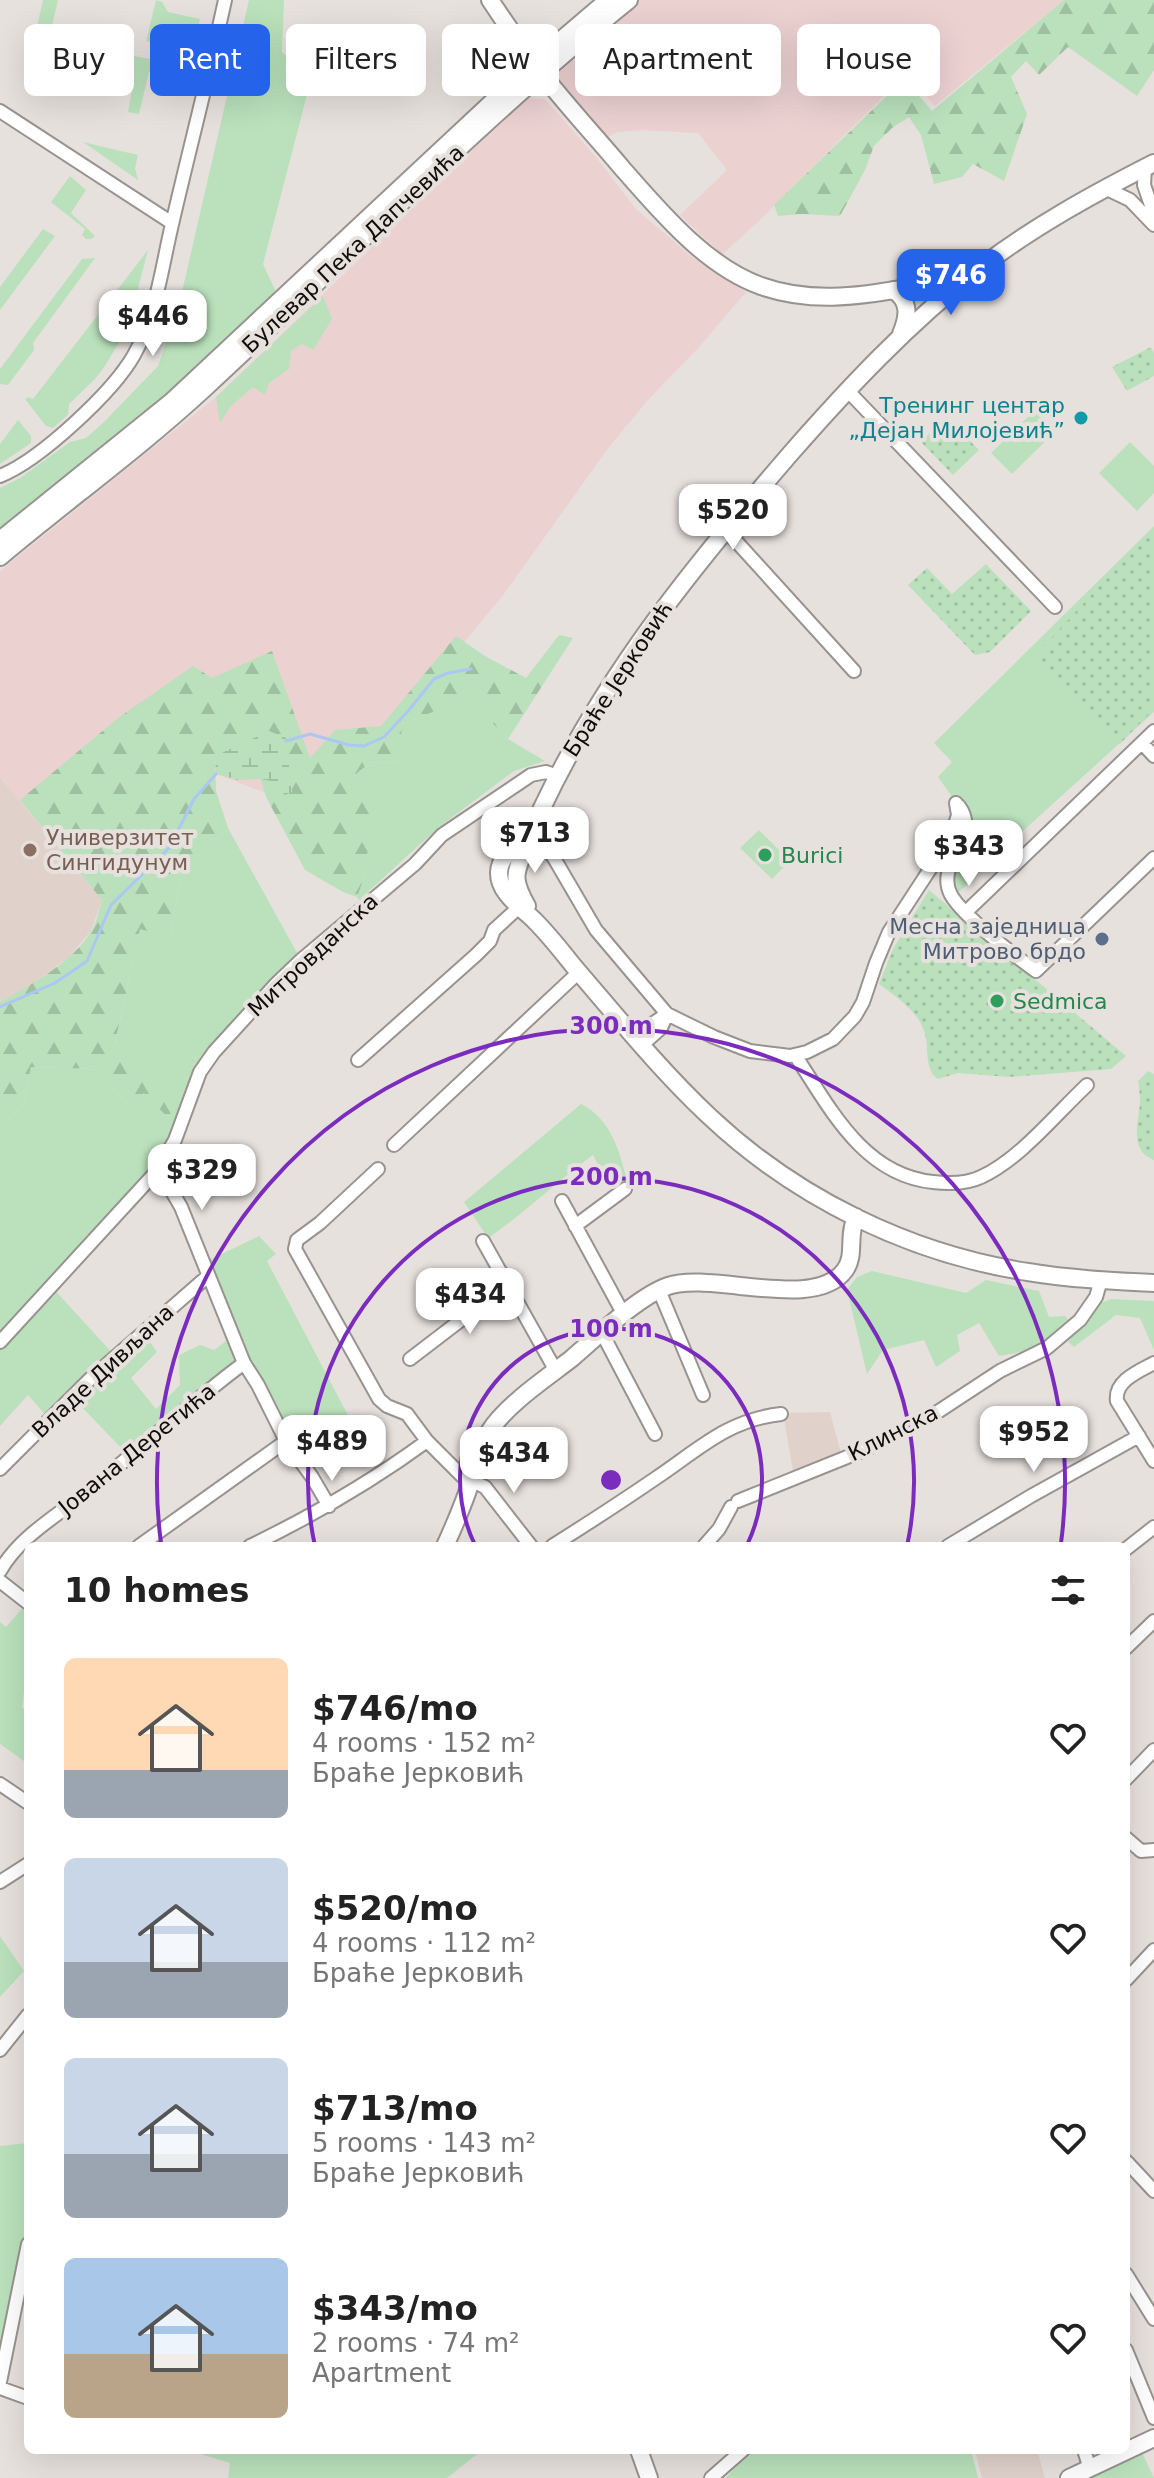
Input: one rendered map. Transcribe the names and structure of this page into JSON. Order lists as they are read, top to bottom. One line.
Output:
{"streets":{"street":["Булевар Пека Дапчевића","Браће Јерковић","Митровданска","Владе Дивљана","Клинска","Јована Деретића"]},"crossings":[["Браће Јерковић","Митровданска"],["Браће Јерковић","Клинска"]],"places":["Тренинг центар „Дејан Милојевић”","Универзитет Сингидунум","Burici","Месна заједница Митрово брдо","Sedmica"],"page":{"chip":["Buy","Rent","Filters","New","Apartment","House"],"price":["$746","$446","$520","$713","$343","$329","$434","$952","$489","$434"],"heading":"10 homes","list":[{"name":"$746/mo","note":"4 rooms · 152 m² · Браће Јерковић"},{"name":"$520/mo","note":"4 rooms · 112 m² · Браће Јерковић"},{"name":"$713/mo","note":"5 rooms · 143 m² · Браће Јерковић"},{"name":"$343/mo","note":"2 rooms · 74 m² · Apartment"}]},"rings":["300 m","200 m","100 m"]}
